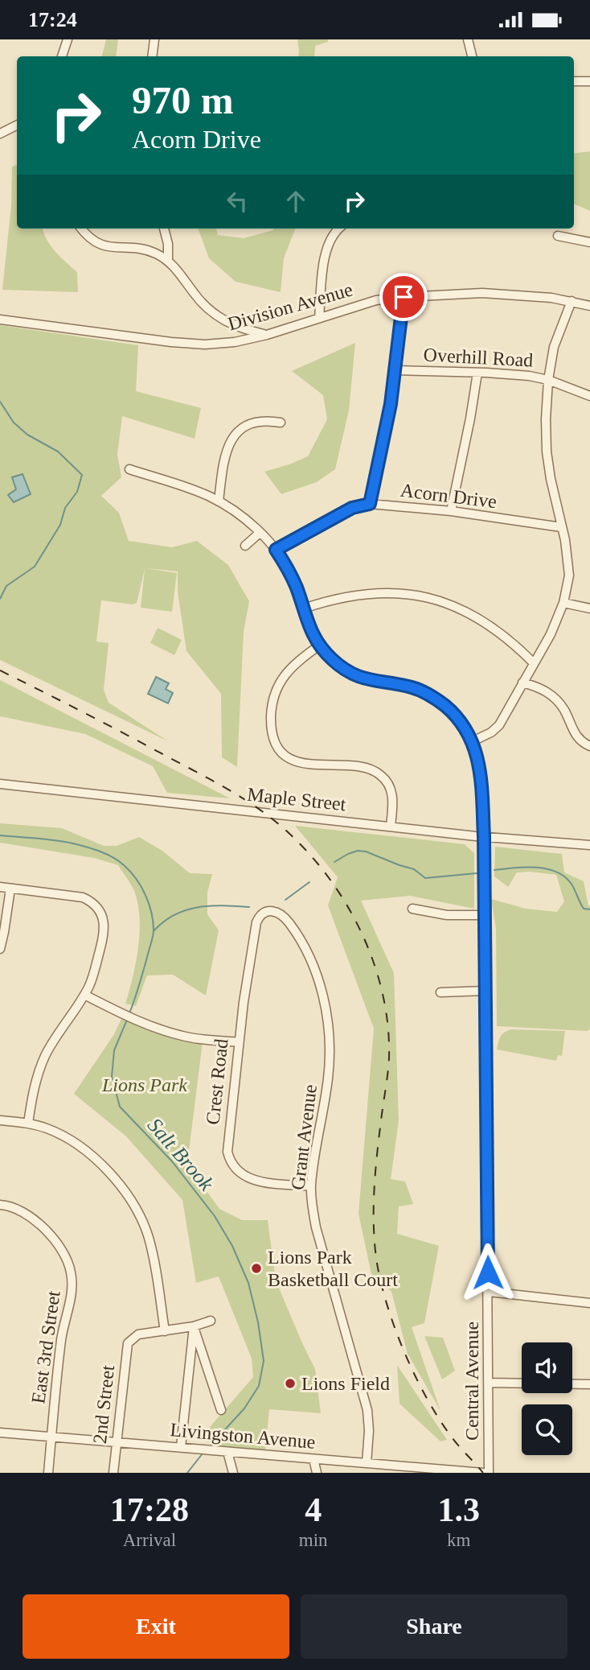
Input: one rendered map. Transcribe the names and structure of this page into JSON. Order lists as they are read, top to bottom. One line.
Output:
{"streets":{"street":["Division Avenue","Overhill Road","Acorn Drive","Maple Street","Crest Road","Grant Avenue","East 3rd Street","Central Avenue","2nd Street","Livingston Avenue"]},"crossings":[["Acorn Drive","Central Avenue"],["Maple Street","Central Avenue"],["Crest Road","Grant Avenue"],["Grant Avenue","Livingston Avenue"],["East 3rd Street","Livingston Avenue"],["2nd Street","Livingston Avenue"]],"water":["Salt Brook"],"parks":["Lions Park"],"places":["Lions Park Basketball Court","Lions Field"],"page":{"status":"17:24","turn":["970 m","Acorn Drive"],"eta":["17:28","Arrival","4","min","1.3","km"],"buttons":["Exit","Share"]}}
